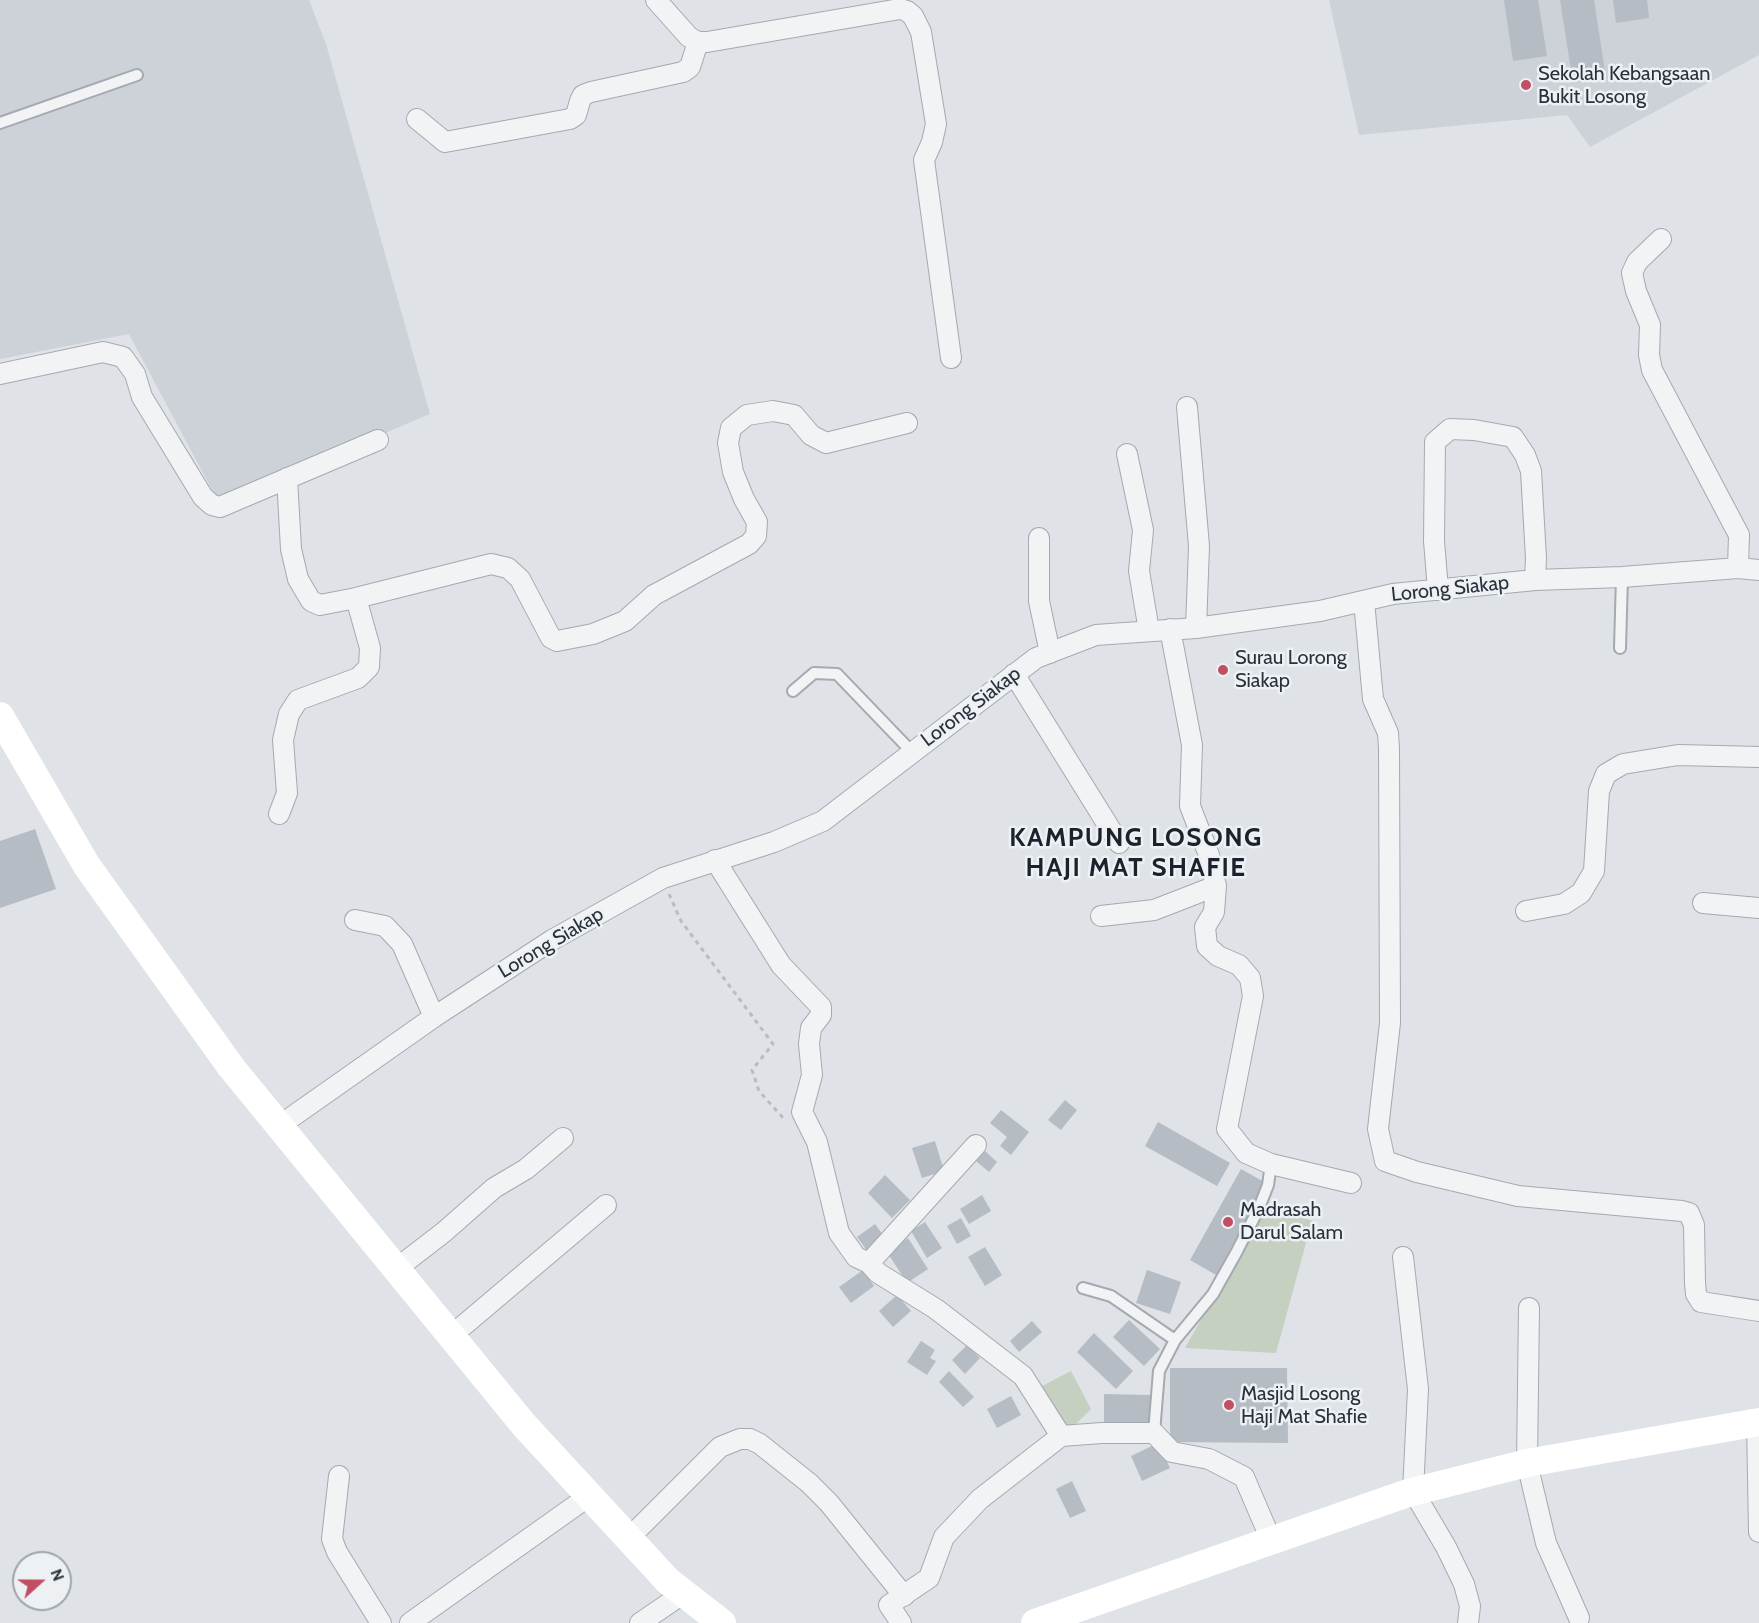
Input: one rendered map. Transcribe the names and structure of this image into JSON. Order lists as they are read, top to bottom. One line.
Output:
{"streets":{"street":["Lorong Siakap"]},"districts":["KAMPUNG LOSONG HAJI MAT SHAFIE"],"places":["Sekolah Kebangsaan Bukit Losong","Surau Lorong Siakap","Madrasah Darul Salam","Masjid Losong Haji Mat Shafie"],"north":"right"}
